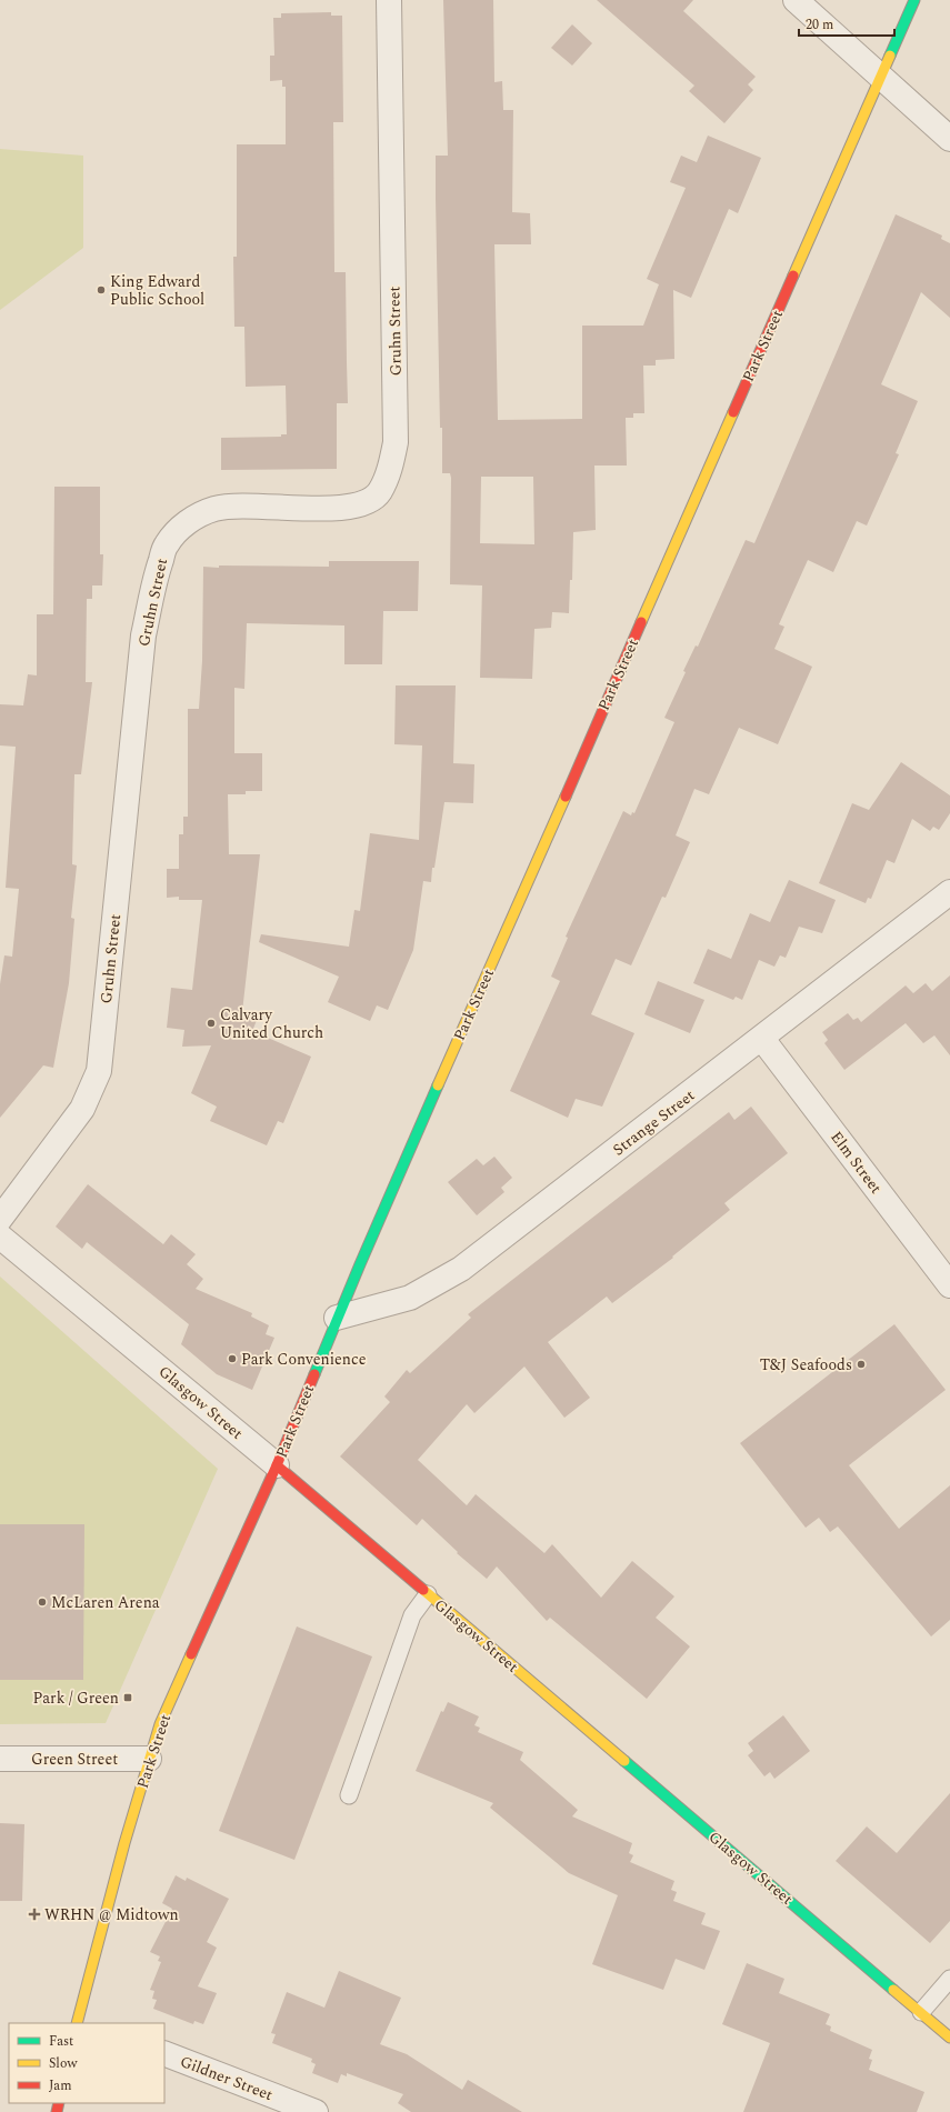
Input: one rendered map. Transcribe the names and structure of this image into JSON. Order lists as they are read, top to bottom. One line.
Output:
{"streets":{"street":["Gruhn Street","Park Street","Strange Street","Elm Street","Glasgow Street","Green Street","Gildner Street"]},"crossings":[["Park Street","Strange Street"],["Park Street","Glasgow Street"],["Park Street","Green Street"],["Strange Street","Elm Street"]],"places":{"other":["King Edward Public School","Calvary United Church","Park Convenience","T&J Seafoods","McLaren Arena"],"transit":["Park / Green"],"health":["WRHN @ Midtown"]},"legend":["Fast","Slow","Jam"],"scale_bar":"20 m"}
